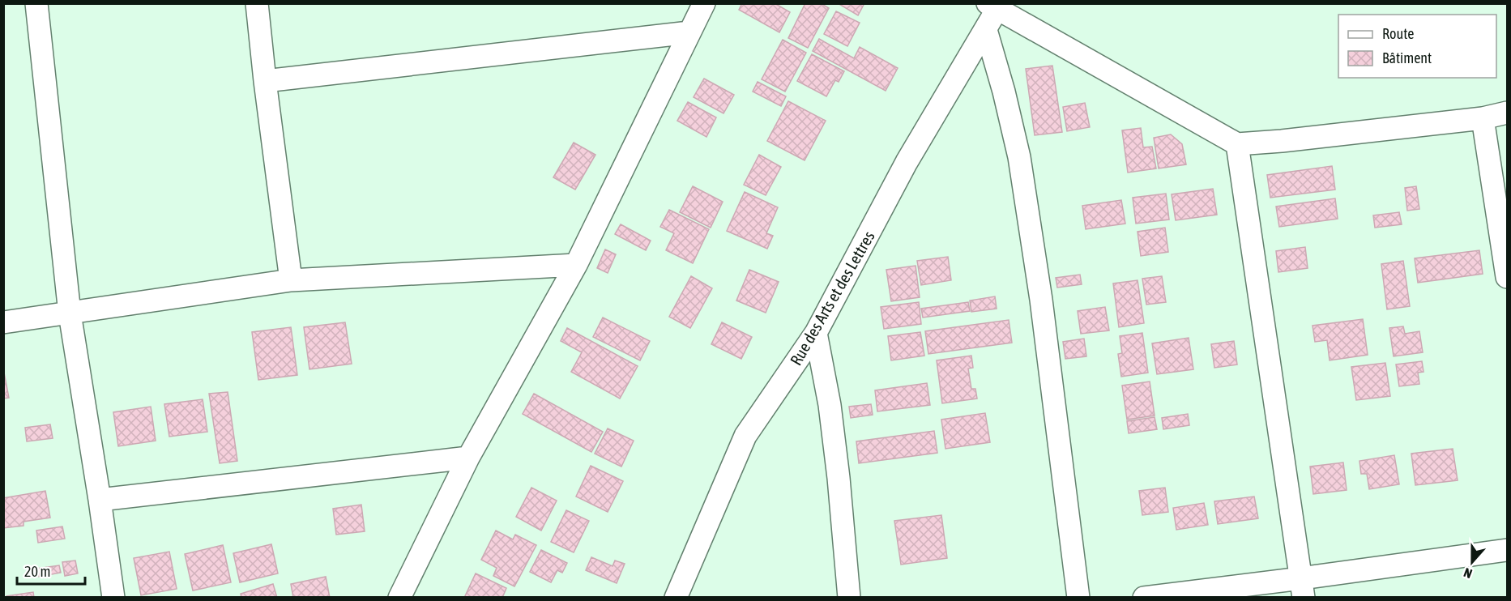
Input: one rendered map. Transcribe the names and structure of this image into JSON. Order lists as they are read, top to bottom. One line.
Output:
{"streets":{"street":["Rue des Arts et des Lettres"]},"legend":["Route","Bâtiment"],"scale_bar":"20 m","north":"bottom"}
